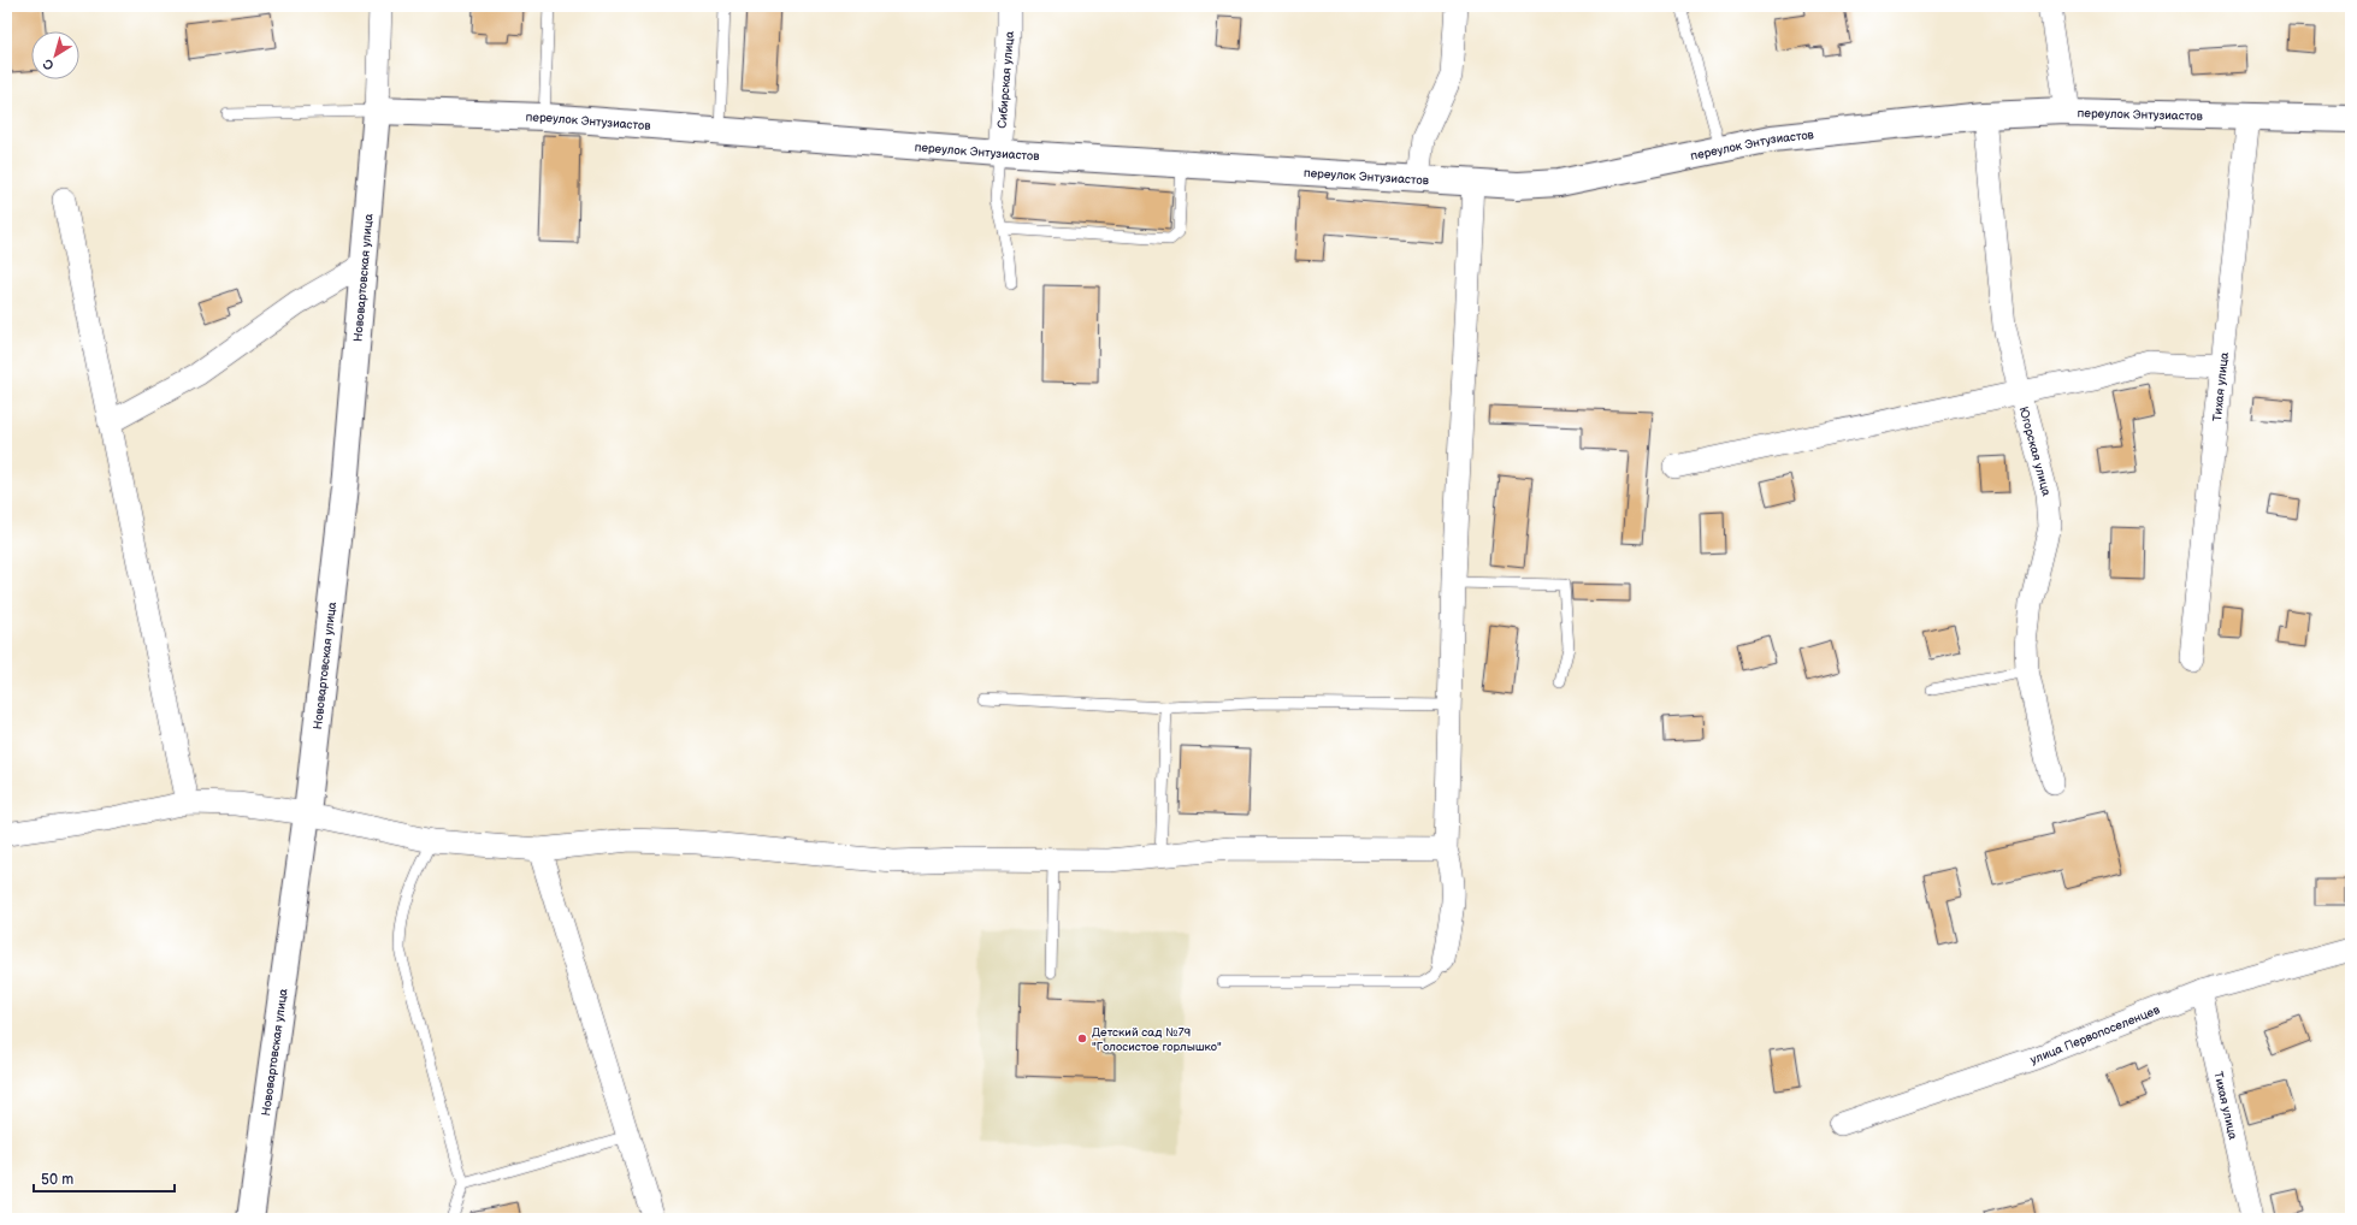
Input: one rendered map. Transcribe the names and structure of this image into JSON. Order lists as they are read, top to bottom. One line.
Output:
{"streets":{"main road":["переулок Энтузиастов","Нововартовская улица"],"street":["Сибирская улица","Тихая улица","Югорская улица","улица Первопоселенцев"]},"crossings":[["Сибирская улица","переулок Энтузиастов"],["переулок Энтузиастов","Нововартовская улица"],["переулок Энтузиастов","Тихая улица"],["переулок Энтузиастов","Югорская улица"],["Тихая улица","улица Первопоселенцев"]],"places":["Детский сад №79 \"Голосистое горлышко\""],"scale_bar":"50 m","north":"bottom left"}
